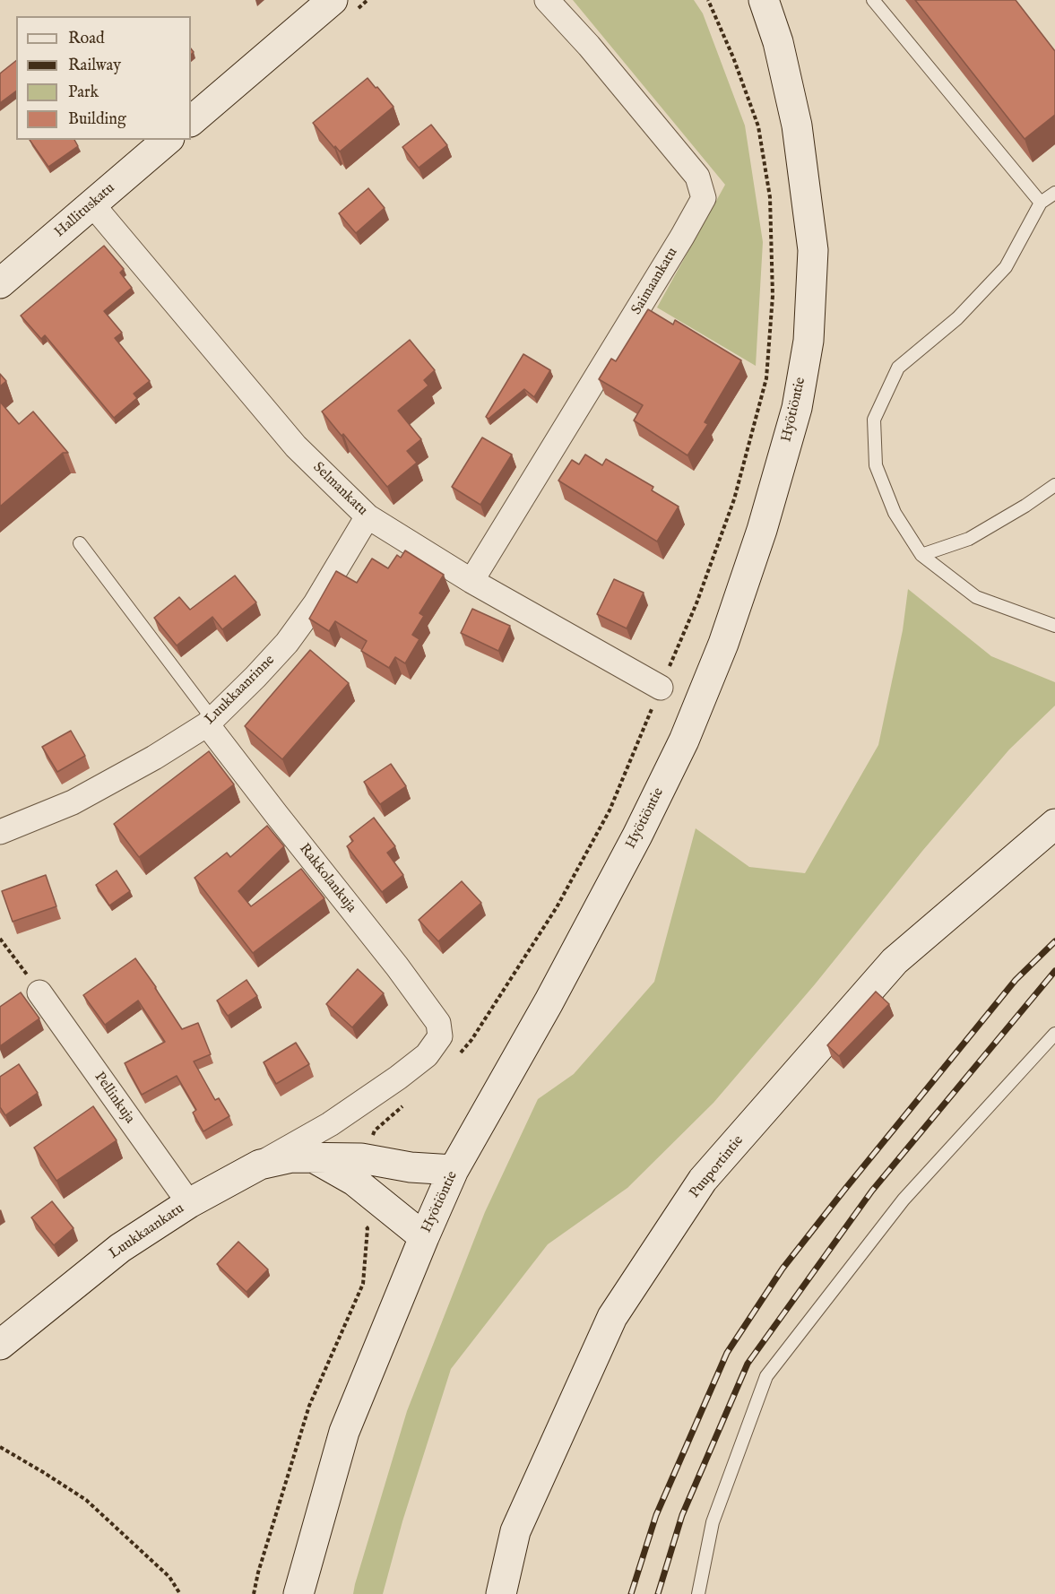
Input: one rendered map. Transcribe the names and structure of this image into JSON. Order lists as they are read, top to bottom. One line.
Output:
{"streets":{"street":["Hallituskatu","Saimaankatu","Hyötiöntie","Selmankatu","Luukkaanrinne","Rakkolankuja","Pellinkuja","Puuportintie","Luukkaankatu"]},"crossings":[["Hallituskatu","Selmankatu"],["Saimaankatu","Selmankatu"],["Hyötiöntie","Luukkaankatu"],["Selmankatu","Luukkaanrinne"],["Luukkaanrinne","Rakkolankuja"],["Rakkolankuja","Luukkaankatu"],["Pellinkuja","Luukkaankatu"]],"legend":["Road","Railway","Park","Building"]}
